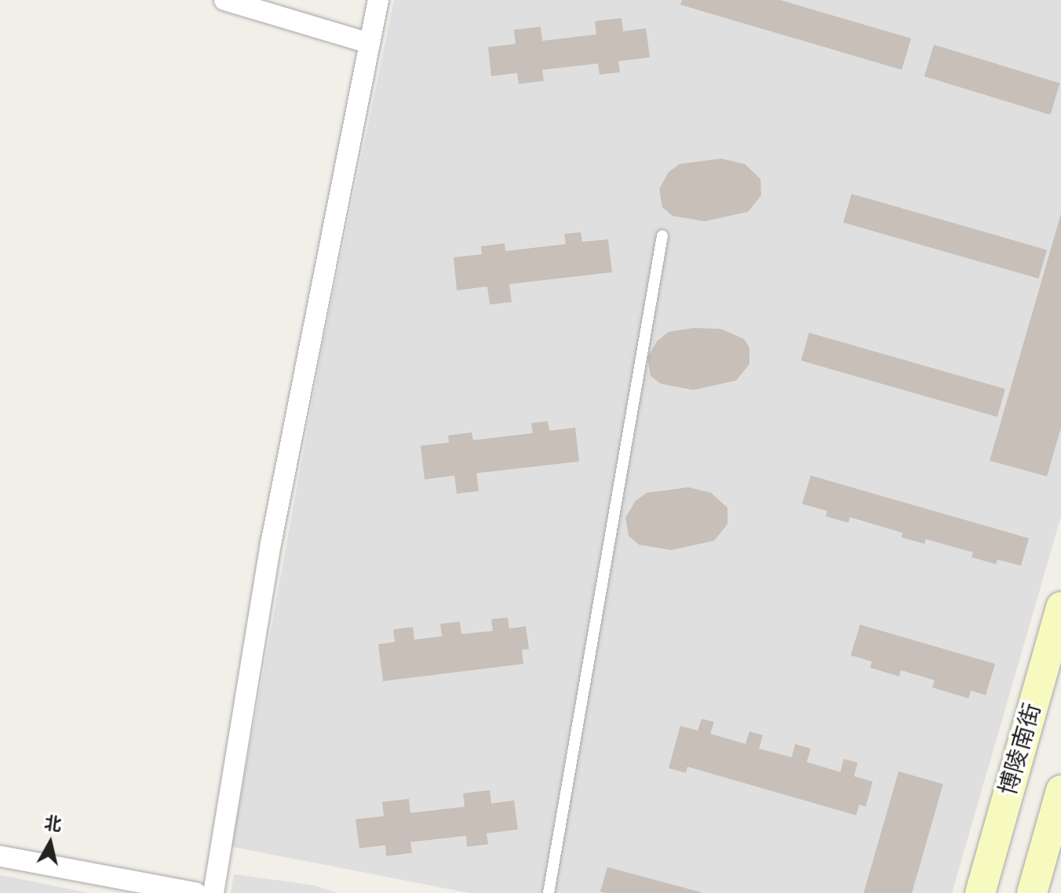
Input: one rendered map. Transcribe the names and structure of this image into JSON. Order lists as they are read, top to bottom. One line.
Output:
{"streets":{"main road":["博陵南街"]},"north":"top"}
